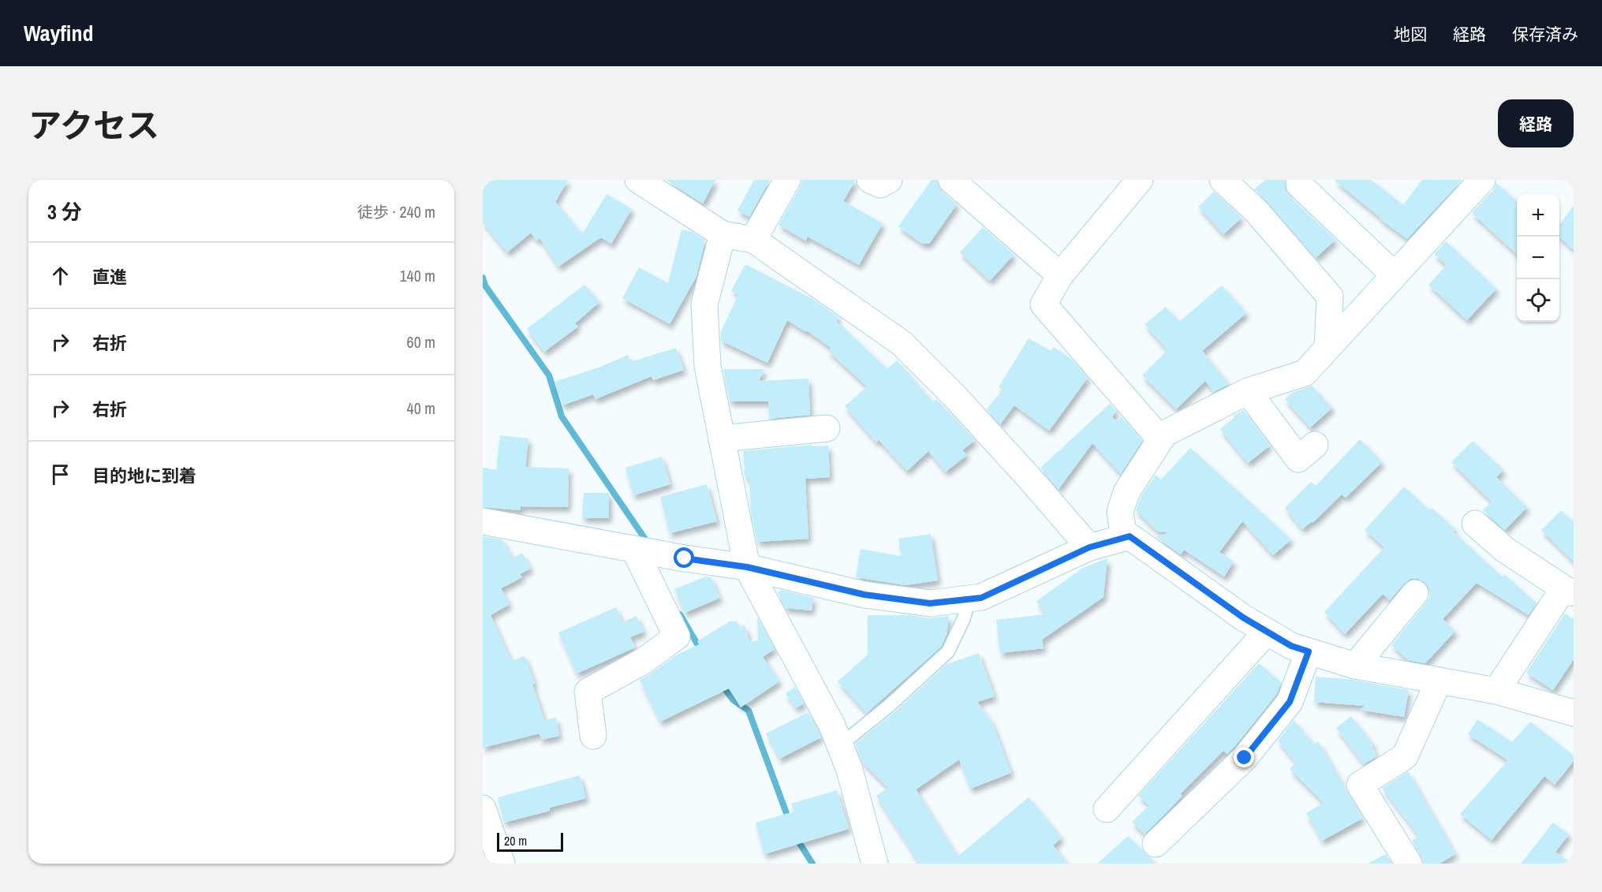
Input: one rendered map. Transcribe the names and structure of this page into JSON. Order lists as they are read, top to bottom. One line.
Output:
{"scale_bar":"20 m","page":{"header":"Wayfind","nav":["地図","経路","保存済み"],"title":"アクセス","buttons":"経路","heading":["3 分","徒歩 · 240 m"],"map_buttons":["+","−"],"list":[["直進","140 m"],["右折","60 m"],["右折","40 m"],"目的地に到着"],"scale":"20 m"}}
